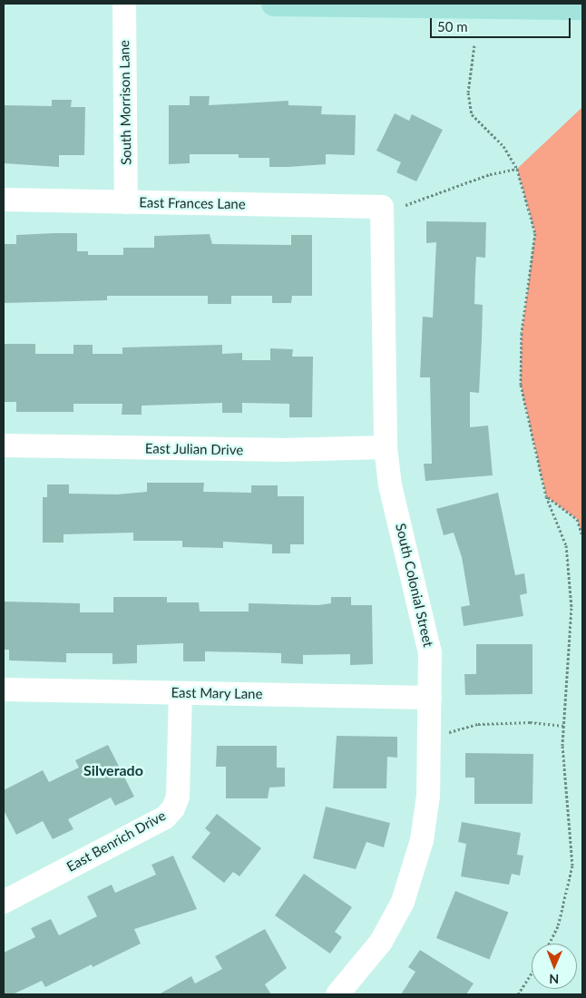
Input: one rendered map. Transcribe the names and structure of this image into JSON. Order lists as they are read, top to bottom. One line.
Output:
{"streets":{"street":["South Morrison Lane","East Frances Lane","East Julian Drive","South Colonial Street","East Mary Lane","East Benrich Drive"]},"crossings":[["South Morrison Lane","East Frances Lane"],["East Frances Lane","South Colonial Street"],["East Julian Drive","South Colonial Street"],["South Colonial Street","East Mary Lane"],["East Mary Lane","East Benrich Drive"]],"districts":["Silverado"],"scale_bar":"50 m","north":"bottom"}
